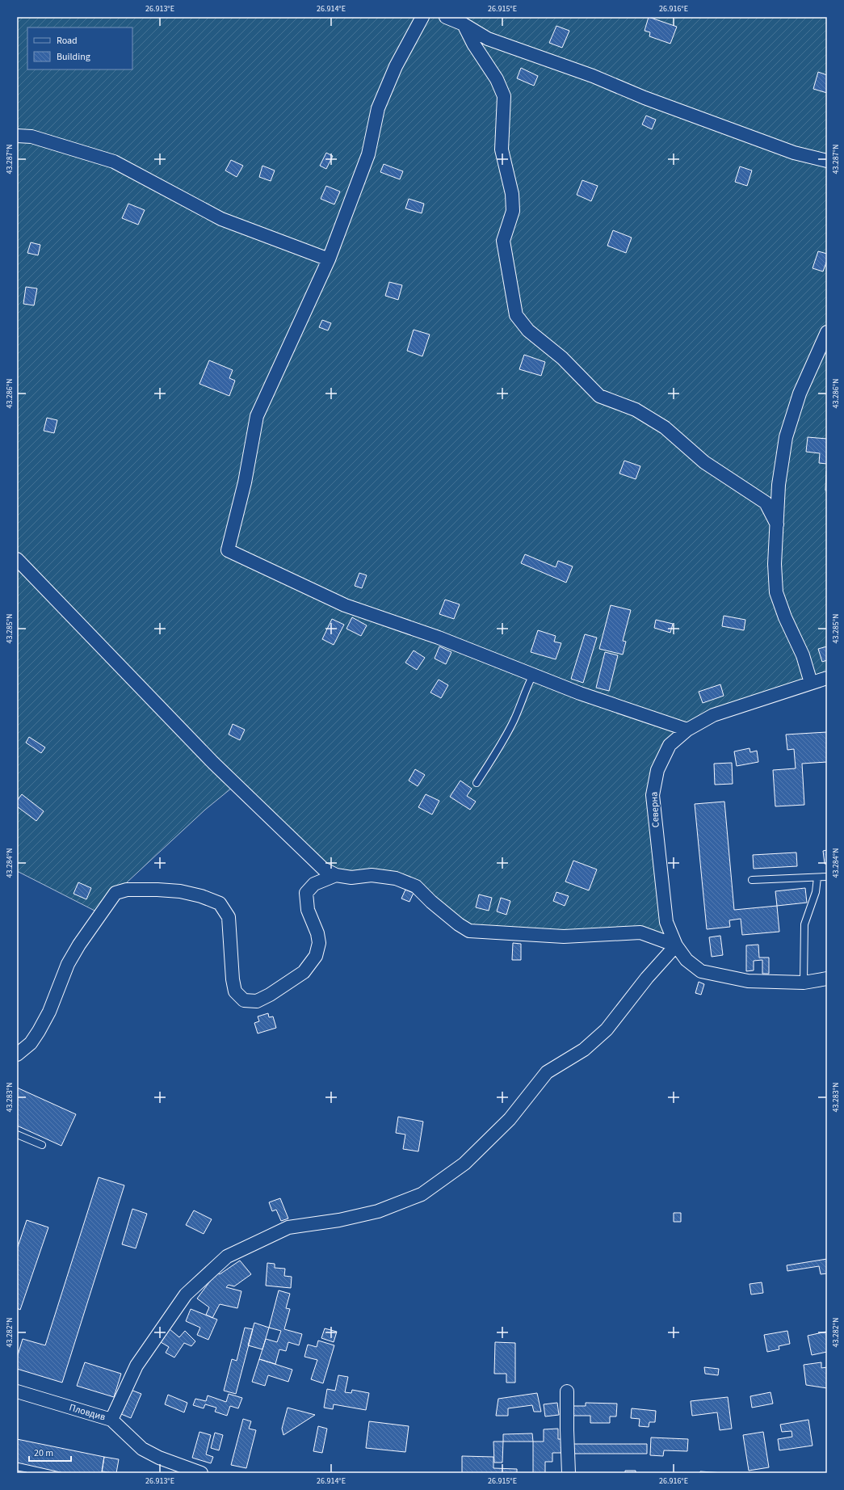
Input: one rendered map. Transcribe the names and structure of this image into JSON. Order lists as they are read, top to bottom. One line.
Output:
{"streets":{"street":["Северна","Пловдив"]},"legend":["Road","Building"],"scale_bar":"20 m","coordinates":["26.913°E","26.914°E","26.915°E","26.916°E","43.287°N","43.286°N","43.285°N","43.284°N","43.283°N","43.282°N"]}
